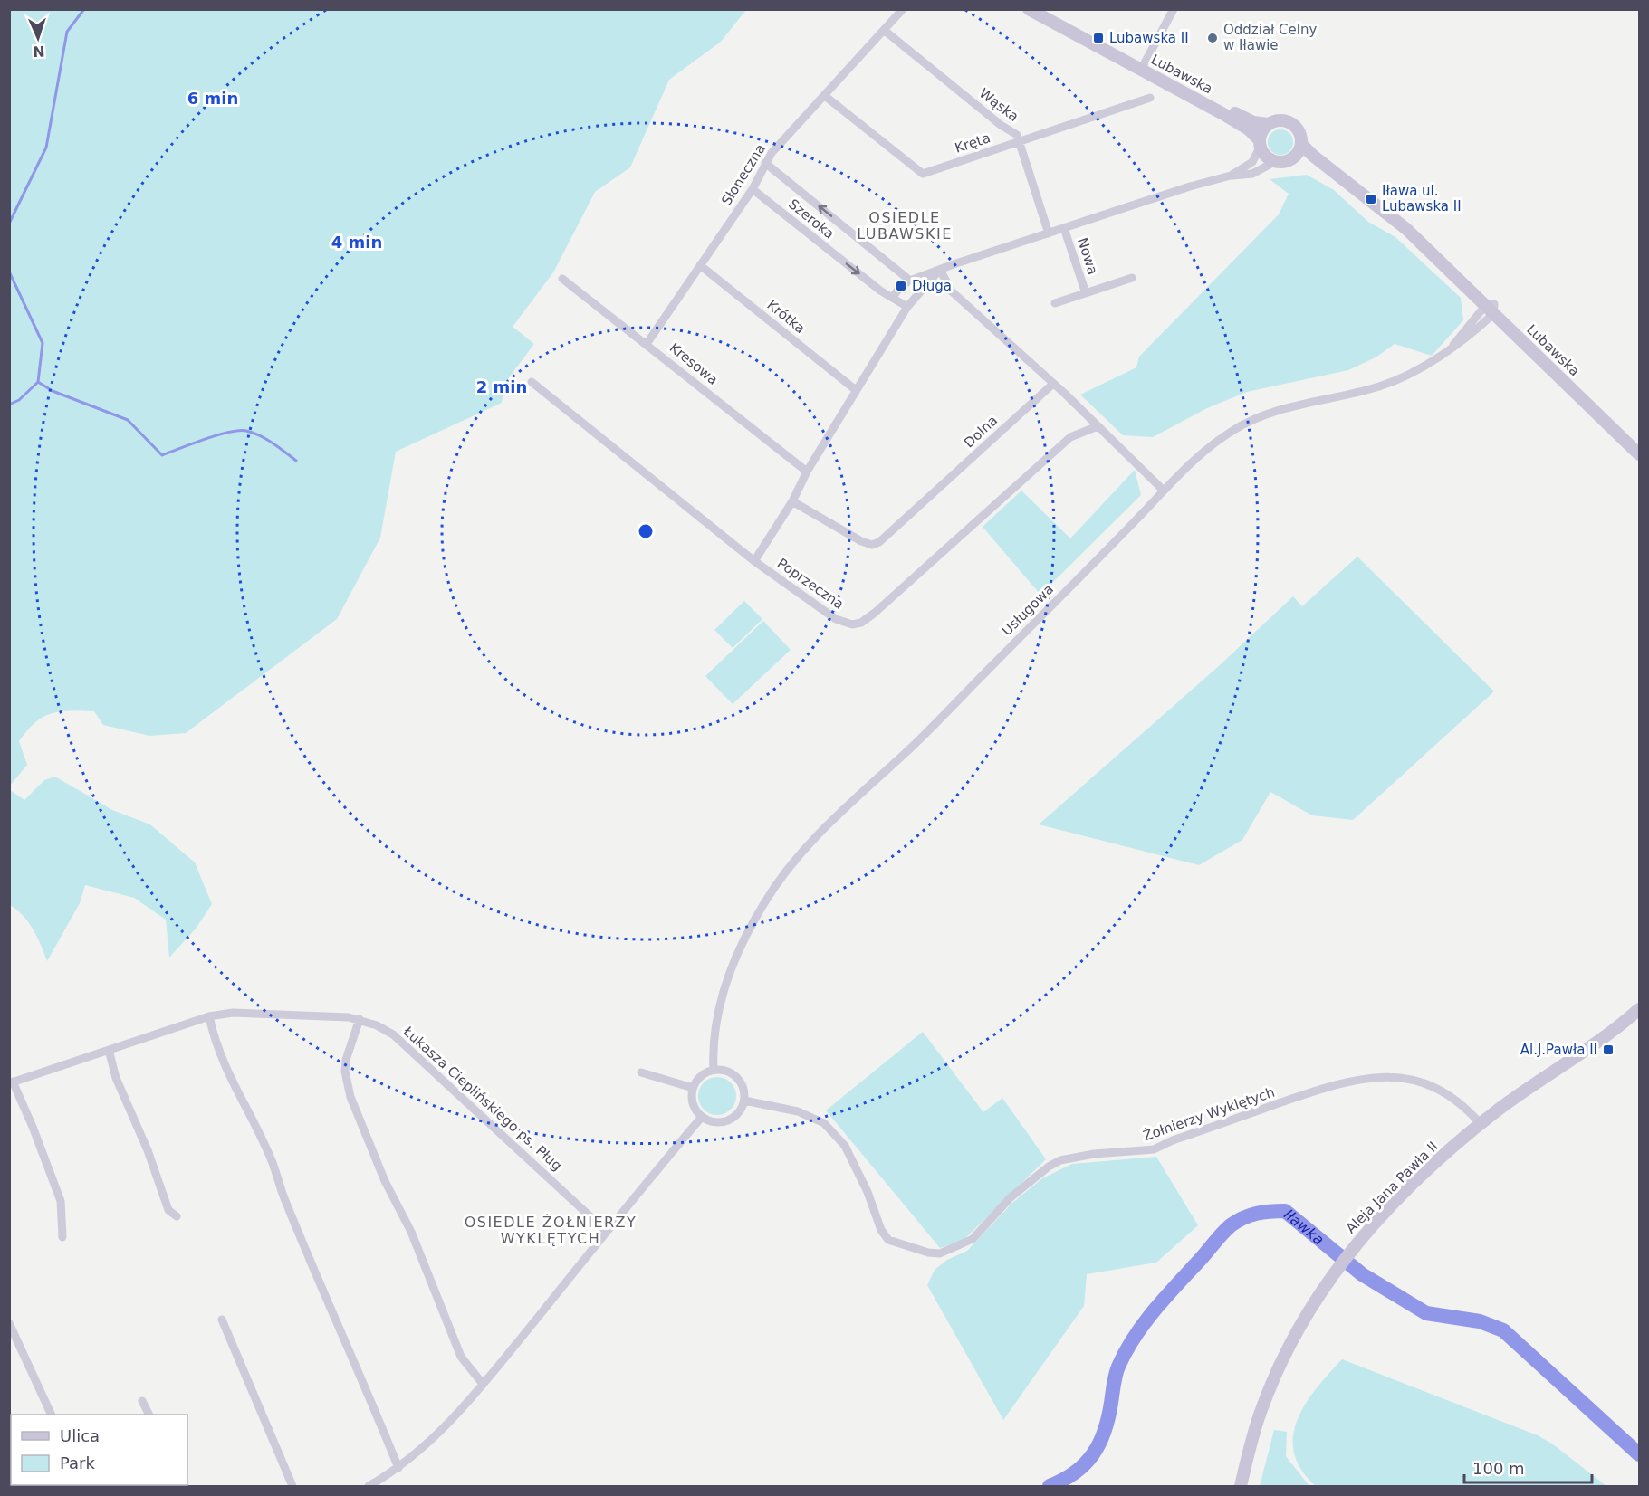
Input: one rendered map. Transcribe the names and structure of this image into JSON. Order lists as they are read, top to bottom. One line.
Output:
{"streets":{"main road":["Lubawska","Aleja Jana Pawła II"],"street":["Wąska","Kręta","Słoneczna","Szeroka","Nowa","Krótka","Kresowa","Dolna","Poprzeczna","Usługowa","Łukasza Cieplińskiego ps. Pług","Żołnierzy Wyklętych"]},"crossings":[["Lubawska","Usługowa"],["Wąska","Kręta"],["Wąska","Słoneczna"],["Kręta","Słoneczna"],["Słoneczna","Szeroka"],["Słoneczna","Krótka"],["Słoneczna","Kresowa"],["Usługowa","Żołnierzy Wyklętych"],["Żołnierzy Wyklętych","Aleja Jana Pawła II"]],"districts":["OSIEDLE LUBAWSKIE","OSIEDLE ŻOŁNIERZY WYKLĘTYCH"],"water":["Iławka"],"places":{"transit":["Lubawska II","Iława ul. Lubawska II","Długa","Al.J.Pawła II"],"other":["Oddział Celny w Iławie"]},"legend":["Ulica","Park"],"scale_bar":"100 m","north":"bottom","rings":["6 min","4 min","2 min"]}
